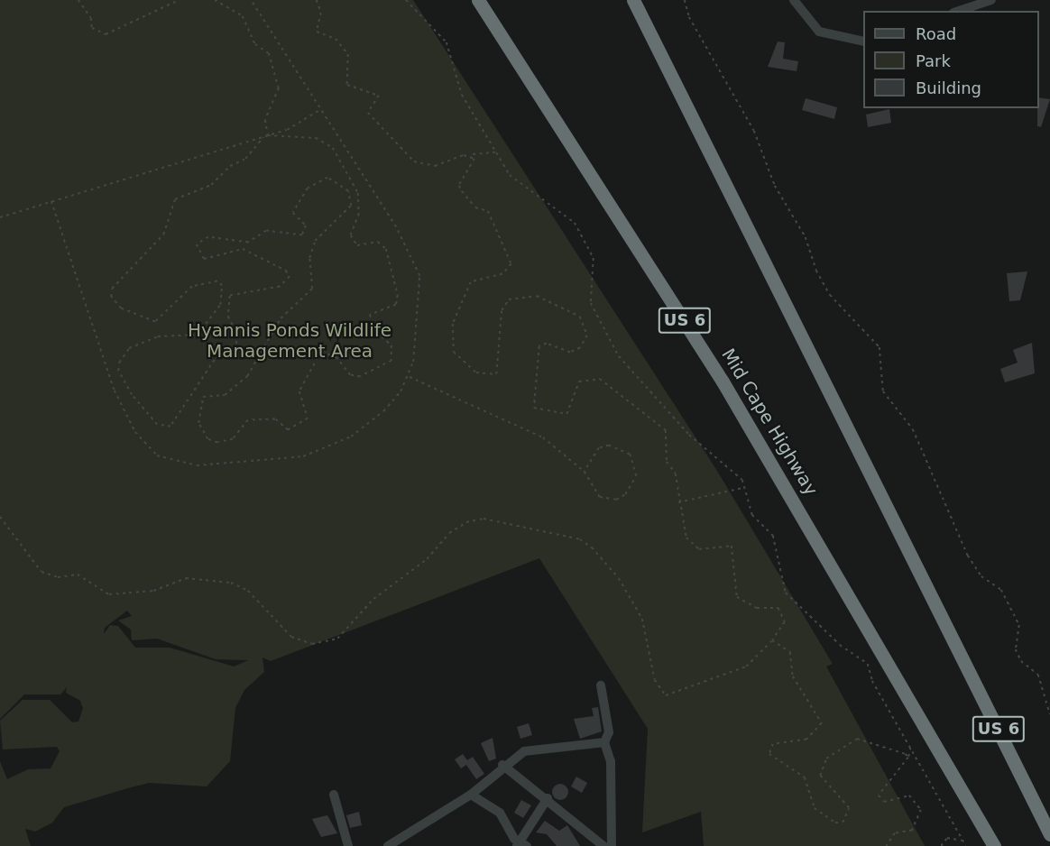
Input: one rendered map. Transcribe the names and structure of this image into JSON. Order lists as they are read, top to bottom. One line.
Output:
{"streets":{"highway":["US 6","Mid Cape Highway"]},"parks":["Hyannis Ponds Wildlife Management Area"],"legend":["Road","Park","Building"]}
